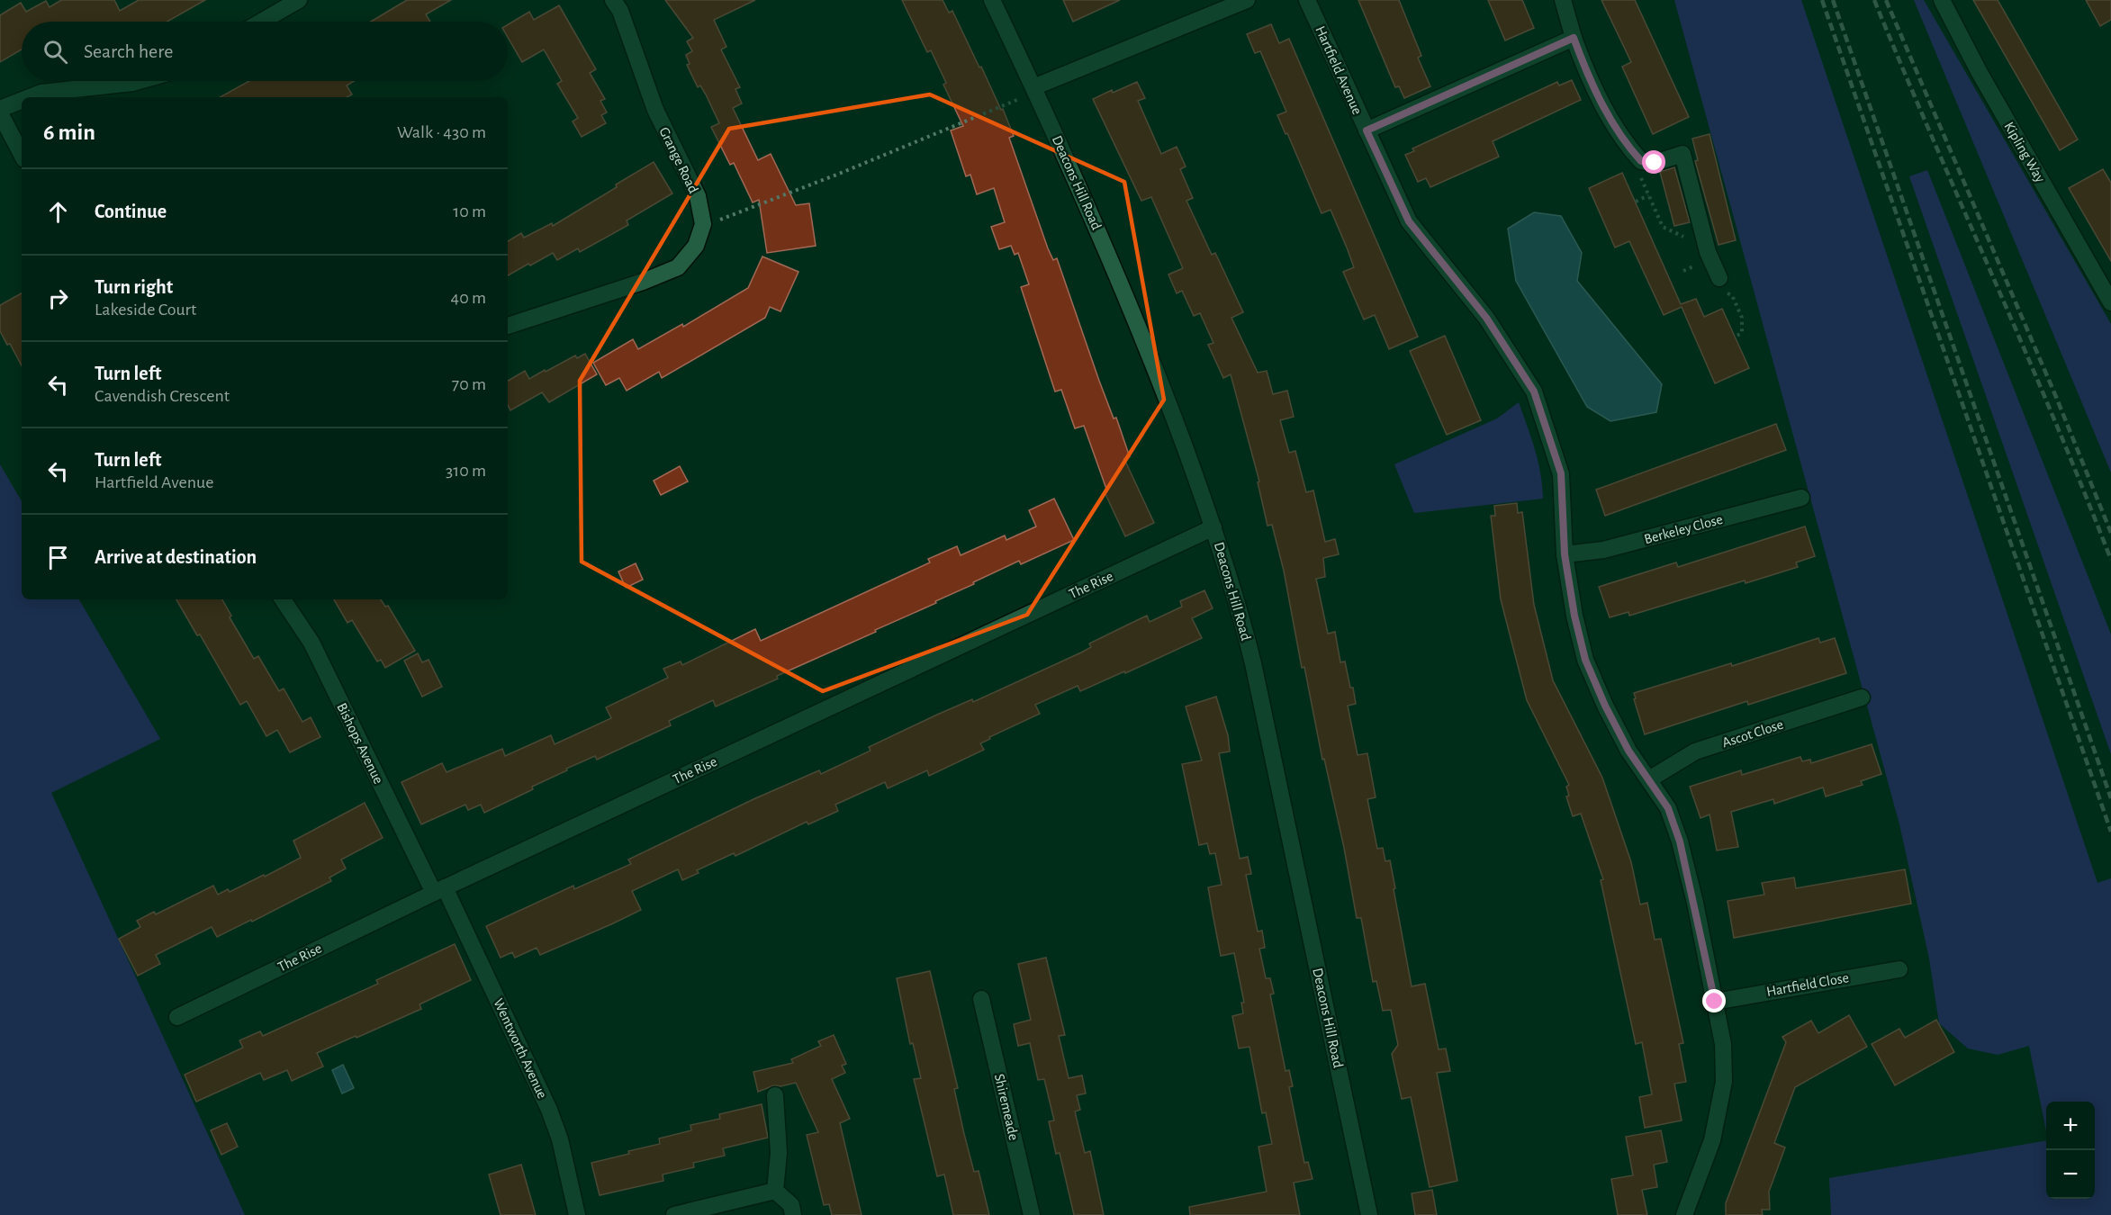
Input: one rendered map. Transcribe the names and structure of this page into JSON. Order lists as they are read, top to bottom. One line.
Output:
{"streets":{"street":["Hartfield Avenue","Kipling Way","Grange Road","Deacons Hill Road","Berkeley Close","The Rise","Ascot Close","Bishops Avenue","Hartfield Close","Wentworth Avenue","Shiremeade"]},"crossings":[["Hartfield Avenue","Berkeley Close"],["Hartfield Avenue","Ascot Close"],["Hartfield Avenue","Hartfield Close"],["Deacons Hill Road","The Rise"],["The Rise","Bishops Avenue"],["The Rise","Wentworth Avenue"],["Bishops Avenue","Wentworth Avenue"]],"page":{"search":"Search here","heading":["6 min","Walk · 430 m"],"list":[["Continue","10 m"],["Turn right","Lakeside Court","40 m"],["Turn left","Cavendish Crescent","70 m"],["Turn left","Hartfield Avenue","310 m"],"Arrive at destination"],"map_buttons":["+","−"]}}
